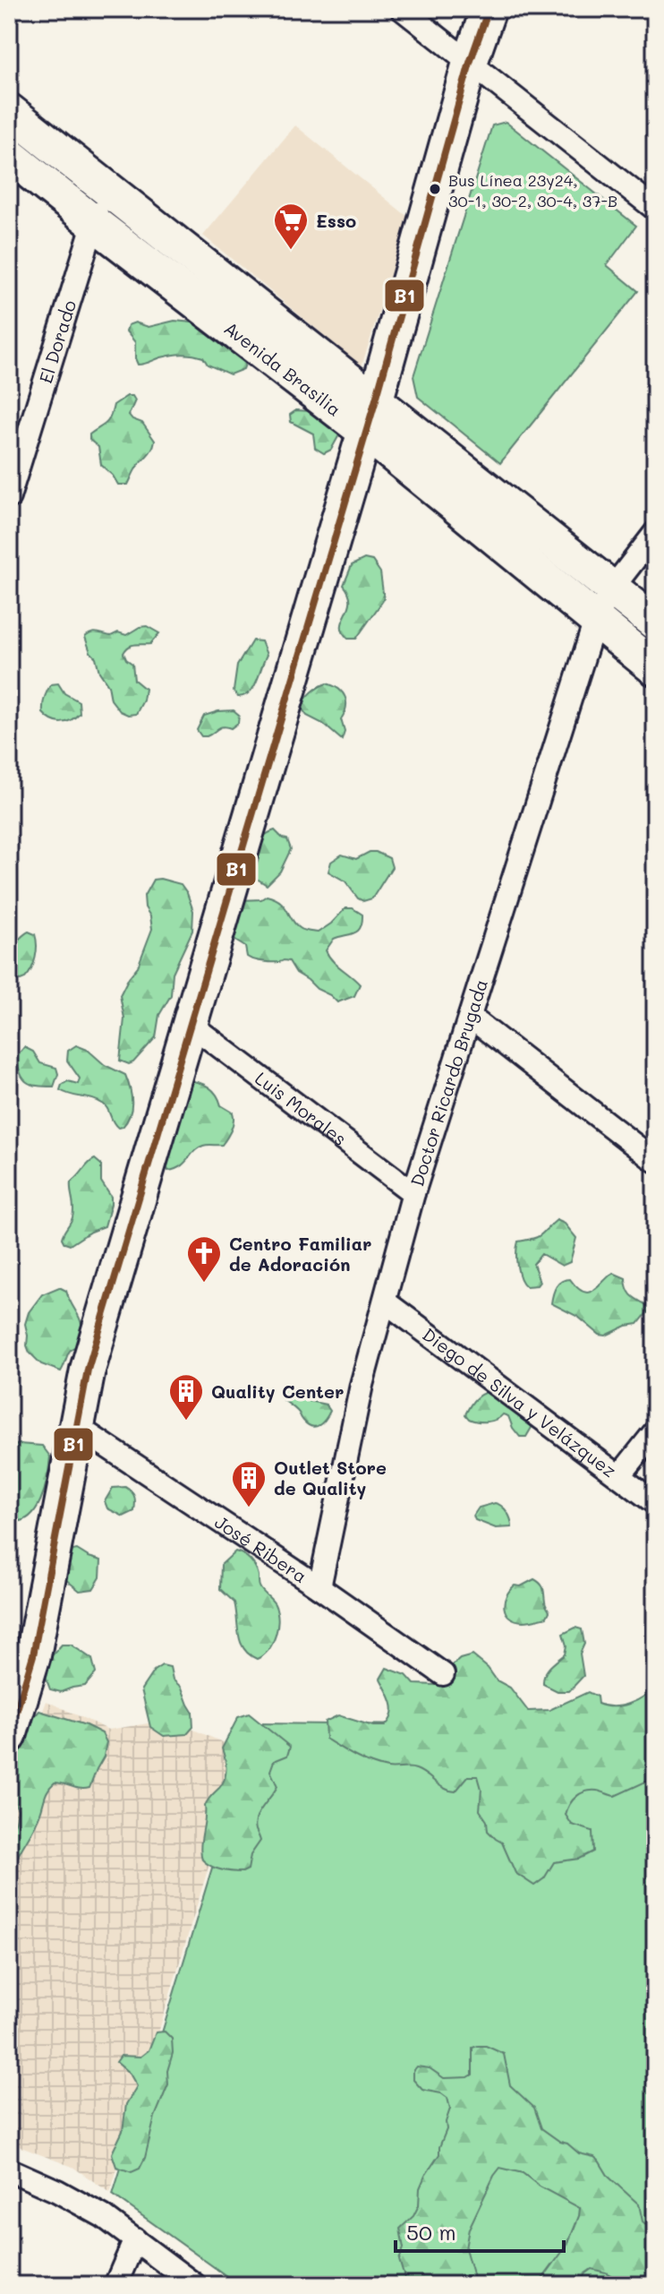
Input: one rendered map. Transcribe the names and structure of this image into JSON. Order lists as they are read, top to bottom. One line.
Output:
{"streets":{"main road":["Avenida Brasilia"],"street":["El Dorado","Doctor Ricardo Brugada","Luis Morales","Diego de Silva y Velázquez","José Ribera"]},"crossings":[["El Dorado","Avenida Brasilia"],["Avenida Brasilia","Doctor Ricardo Brugada"],["Doctor Ricardo Brugada","Luis Morales"],["Doctor Ricardo Brugada","Diego de Silva y Velázquez"],["Doctor Ricardo Brugada","José Ribera"]],"places":{"other":["Bus Línea 23y24, 30-1, 30-2, 30-4, 37-B"],"supermarket":["Esso"],"church":["Centro Familiar de Adoración"],"building":["Quality Center","Outlet Store de Quality"]},"lines":["transit line B1"],"scale_bar":"50 m"}
